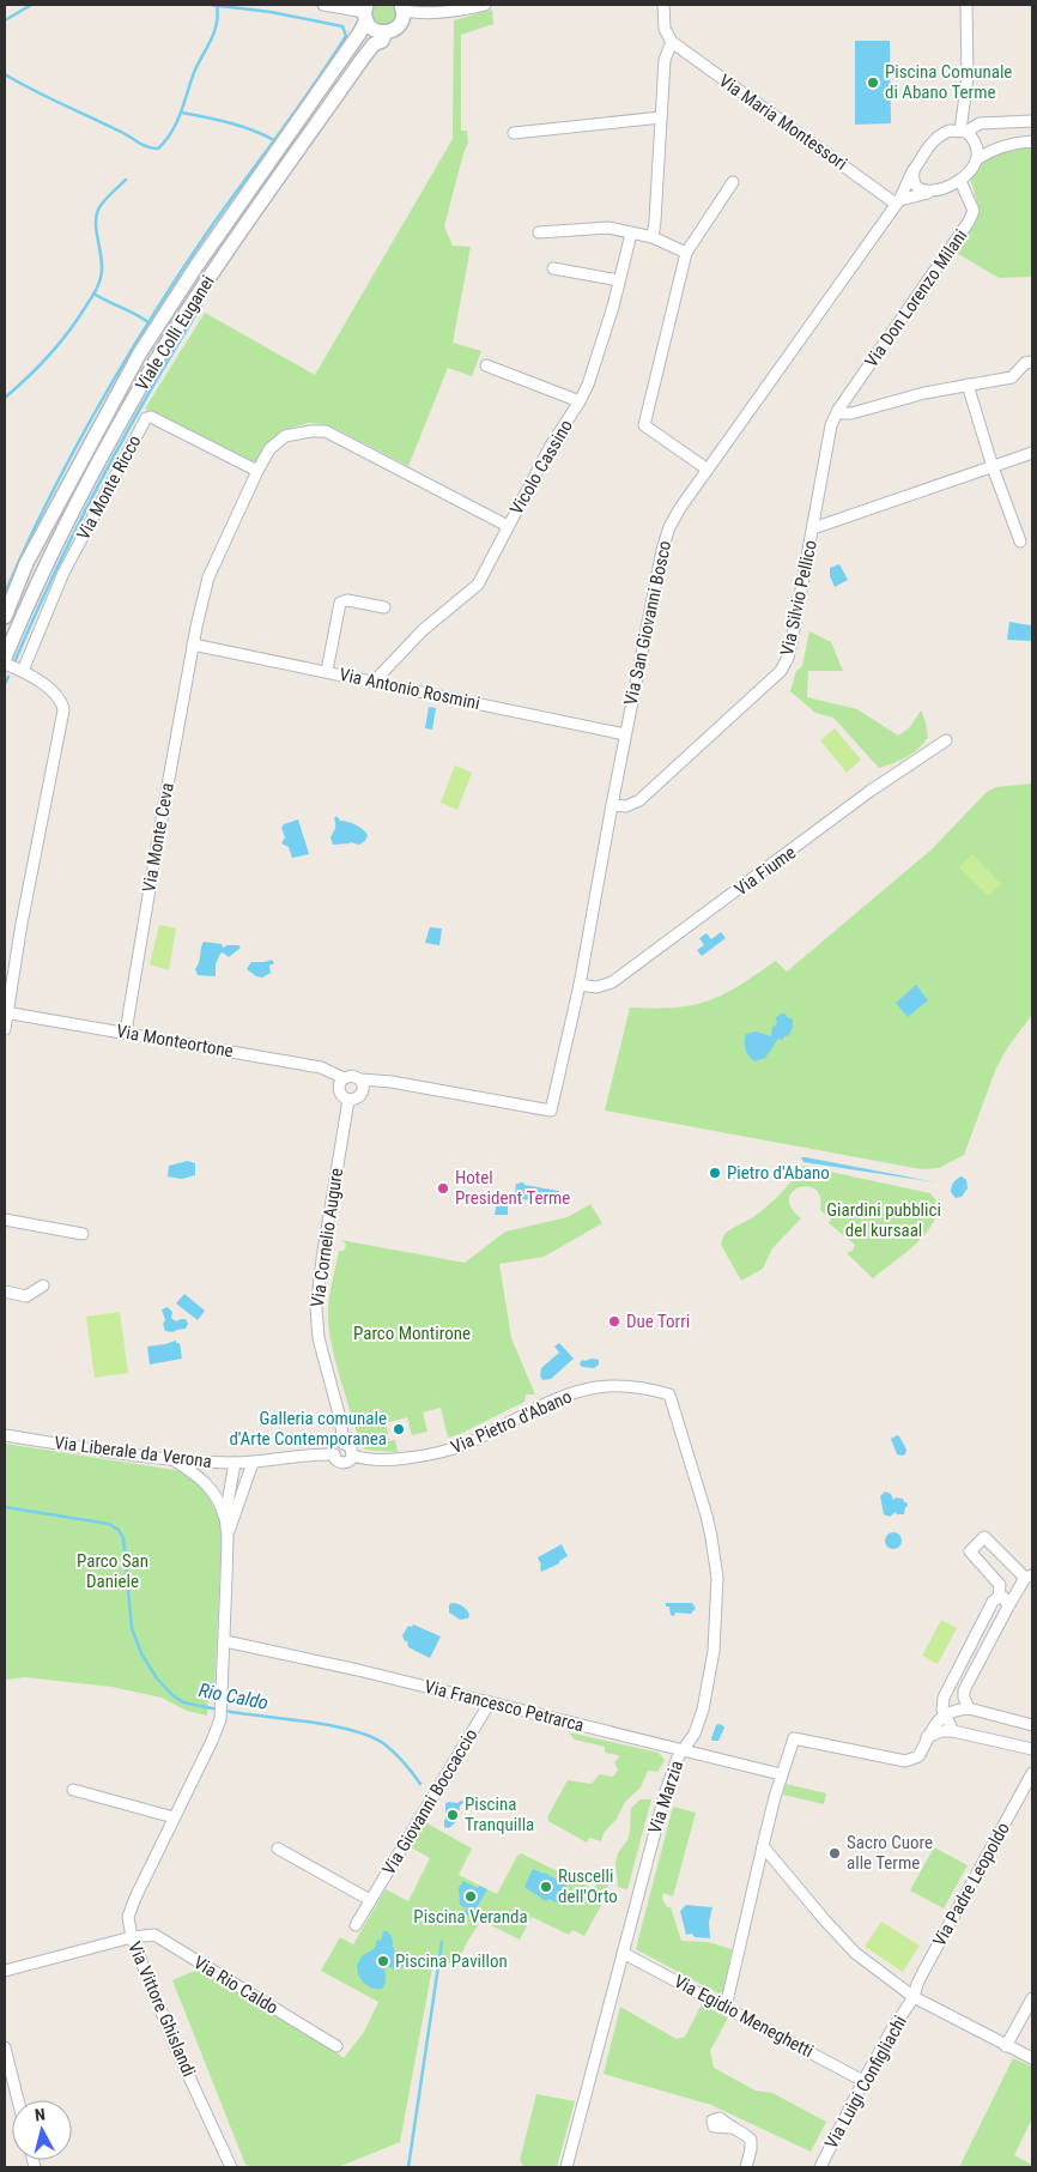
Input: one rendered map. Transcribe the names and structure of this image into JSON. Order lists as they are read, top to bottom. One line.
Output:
{"streets":{"main road":["Viale Colli Euganei"],"street":["Via Maria Montessori","Via Don Lorenzo Milani","Vicolo Cassino","Via Monte Ricco","Via Silvio Pellico","Via San Giovanni Bosco","Via Antonio Rosmini","Via Monte Ceva","Via Fiume","Via Monteortone","Via Cornelio Augure","Via Pietro d'Abano","Via Liberale da Verona","Via Francesco Petrarca","Via Marzia","Via Giovanni Boccaccio","Via Padre Leopoldo","Via Rio Caldo","Via Vittore Ghislandi","Via Egidio Meneghetti","Via Luigi Configliachi"]},"crossings":[["Via Maria Montessori","Via San Giovanni Bosco"],["Via Don Lorenzo Milani","Via Silvio Pellico"],["Via Don Lorenzo Milani","Via San Giovanni Bosco"],["Vicolo Cassino","Via Antonio Rosmini"],["Vicolo Cassino","Via Monte Ceva"],["Via Monte Ricco","Via Monte Ceva"],["Via Silvio Pellico","Via San Giovanni Bosco"],["Via San Giovanni Bosco","Via Antonio Rosmini"],["Via San Giovanni Bosco","Via Fiume"],["Via San Giovanni Bosco","Via Monteortone"],["Via Antonio Rosmini","Via Monte Ceva"],["Via Monte Ceva","Via Monteortone"],["Via Monteortone","Via Cornelio Augure"],["Via Cornelio Augure","Via Pietro d'Abano"],["Via Cornelio Augure","Via Liberale da Verona"],["Via Pietro d'Abano","Via Liberale da Verona"],["Via Pietro d'Abano","Via Marzia"],["Via Liberale da Verona","Via Vittore Ghislandi"],["Via Francesco Petrarca","Via Marzia"],["Via Francesco Petrarca","Via Giovanni Boccaccio"],["Via Francesco Petrarca","Via Vittore Ghislandi"],["Via Marzia","Via Egidio Meneghetti"],["Via Padre Leopoldo","Via Luigi Configliachi"],["Via Rio Caldo","Via Vittore Ghislandi"],["Via Egidio Meneghetti","Via Luigi Configliachi"]],"water":["Rio Caldo"],"parks":["Giardini pubblici del kursaal","Parco Montirone","Parco San Daniele"],"places":["Piscina Comunale di Abano Terme","Pietro d'Abano","Hotel President Terme","Due Torri","Galleria comunale d'Arte Contemporanea","Piscina Tranquilla","Sacro Cuore alle Terme","Ruscelli dell'Orto","Piscina Veranda","Piscina Pavillon"],"north":"top"}
